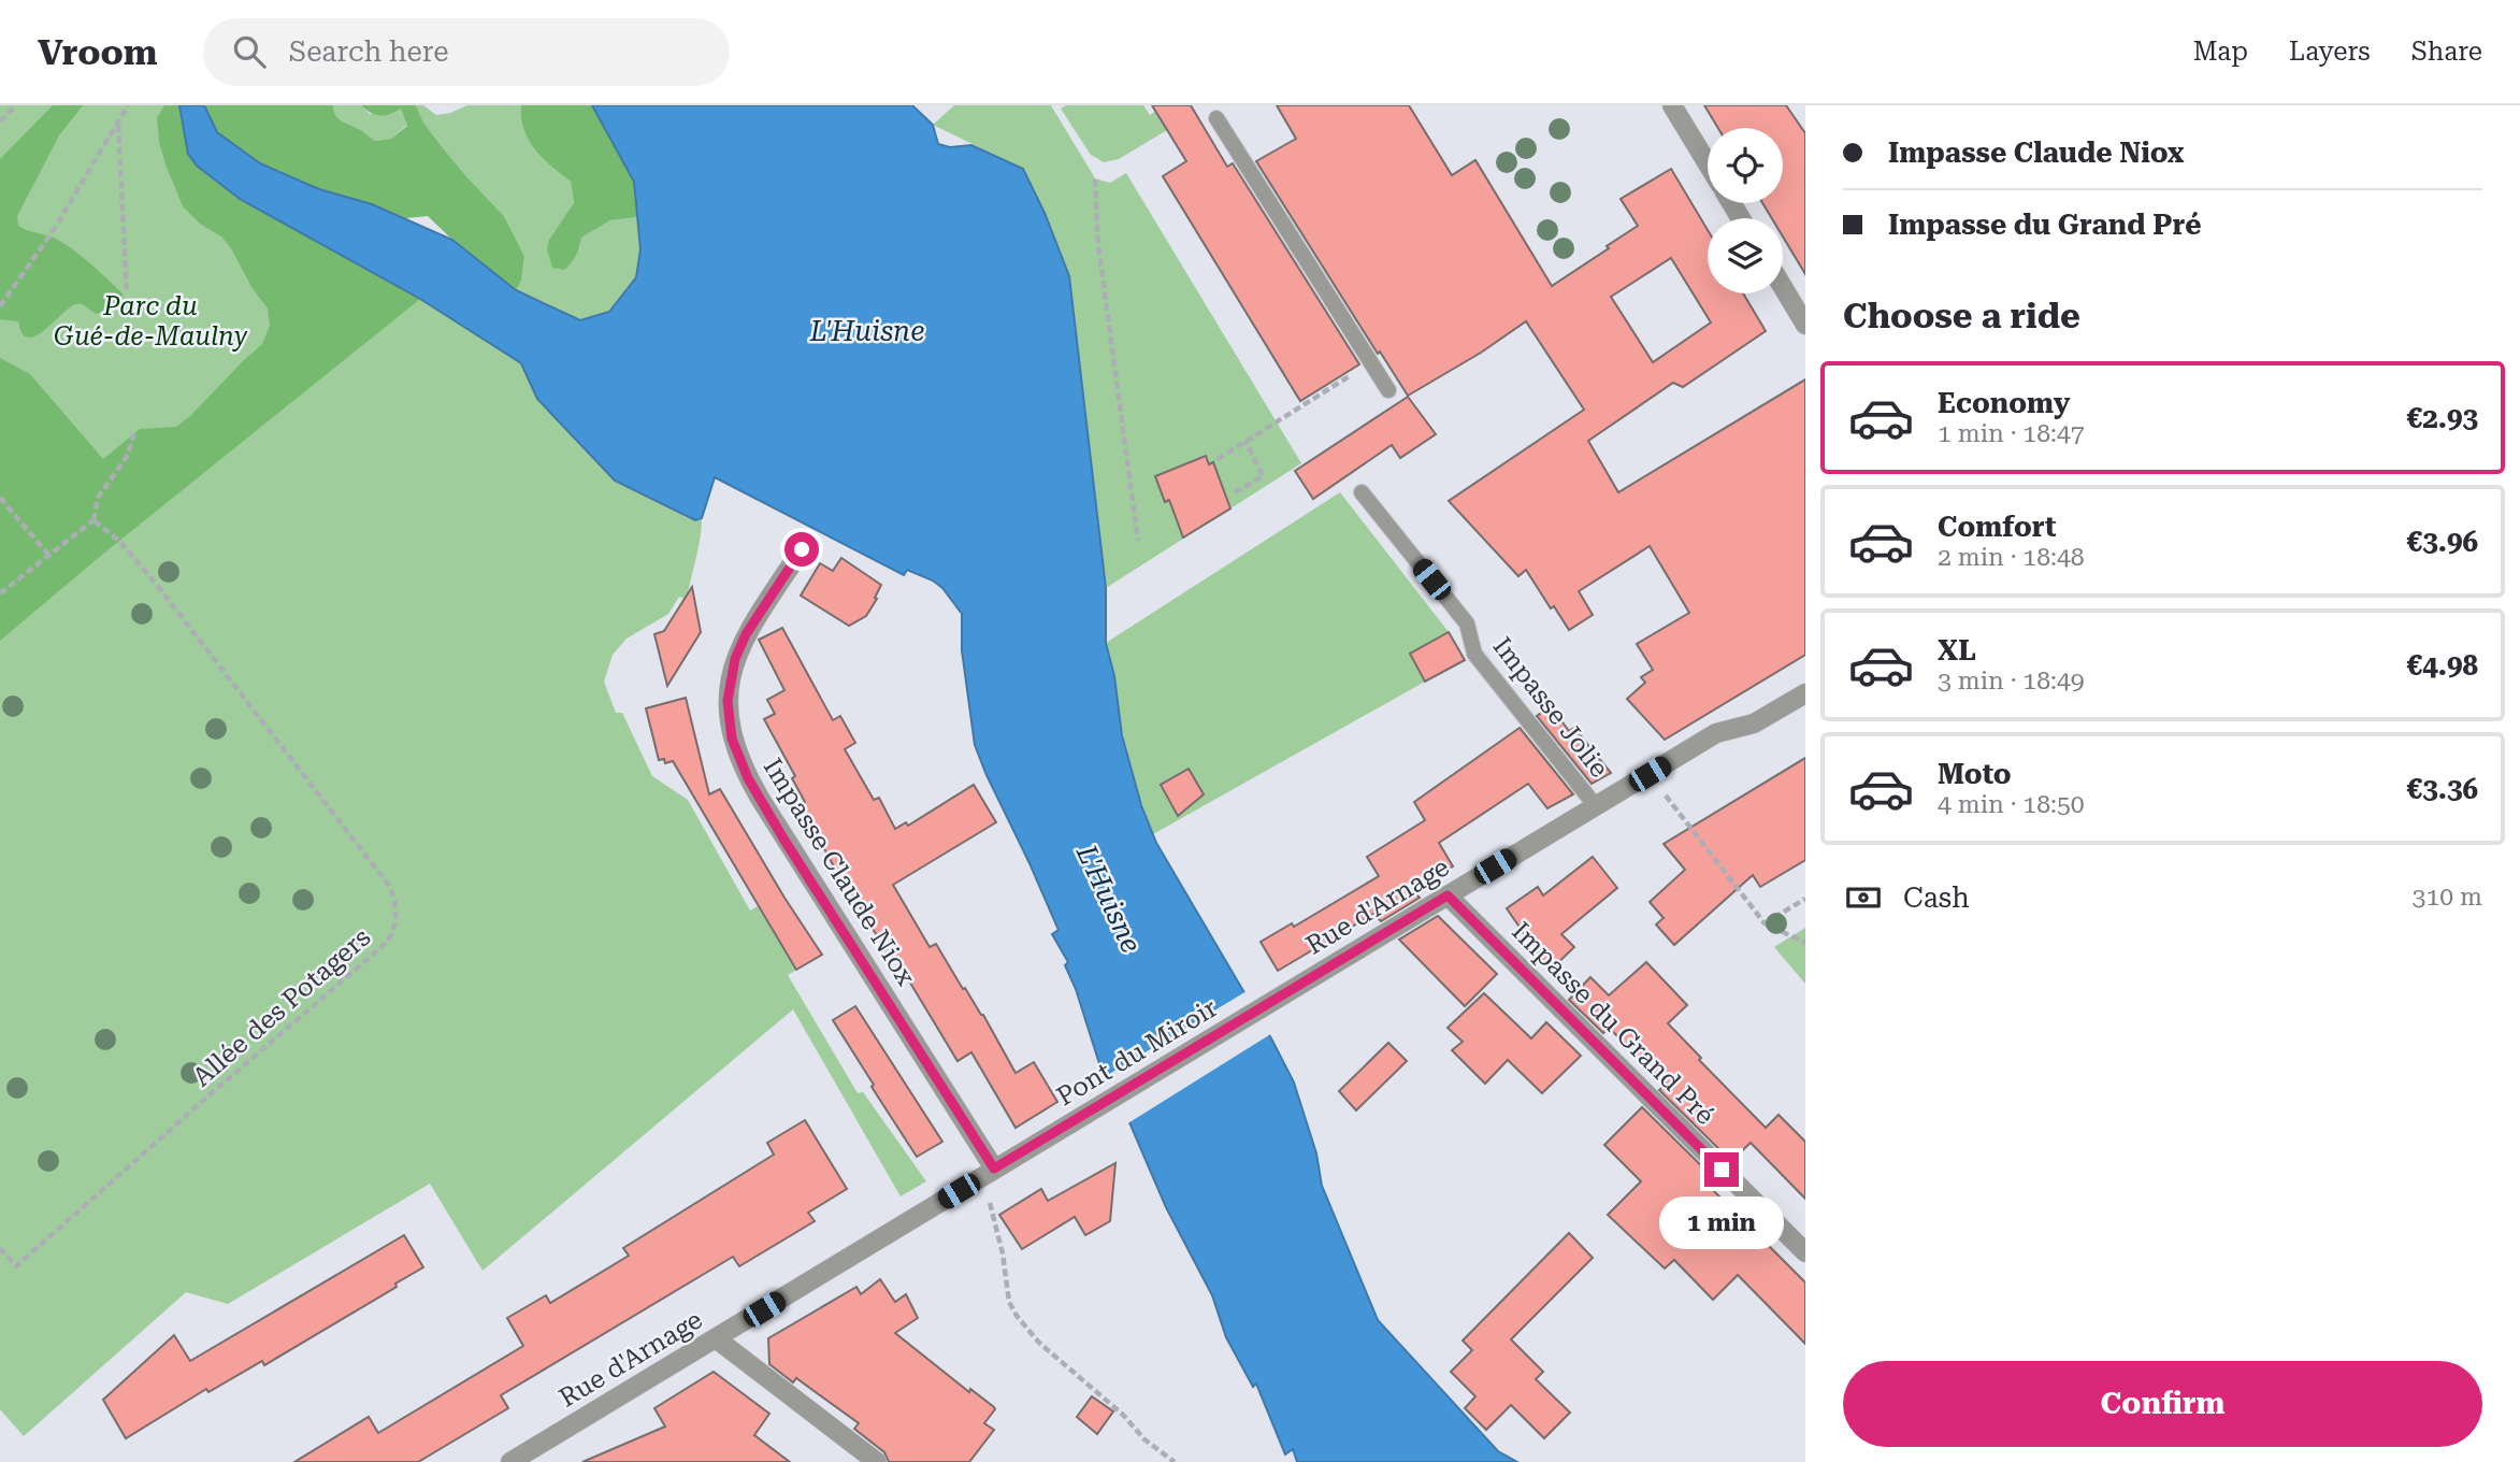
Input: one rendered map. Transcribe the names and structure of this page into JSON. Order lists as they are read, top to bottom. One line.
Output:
{"streets":{"street":["Impasse Claude Niox","Rue d'Arnage","Impasse du Grand Pré","Pont du Miroir"],"lane":["Impasse Jolie"],"path":["Allée des Potagers"]},"crossings":[["Impasse Jolie","Rue d'Arnage"],["Impasse Claude Niox","Rue d'Arnage"],["Impasse Claude Niox","Pont du Miroir"],["Rue d'Arnage","Impasse du Grand Pré"],["Rue d'Arnage","Pont du Miroir"]],"water":["L'Huisne"],"parks":["Parc du Gué-de-Maulny"],"page":{"header":"Vroom","search":"Search here","nav":["Map","Layers","Share"],"banner":["Impasse Claude Niox","Impasse du Grand Pré"],"heading":"Choose a ride","list":[{"name":"Economy","note":"1 min · 18:47","value":"€2.93"},{"name":"Comfort","note":"2 min · 18:48","value":"€3.96"},{"name":"XL","note":"3 min · 18:49","value":"€4.98"},{"name":"Moto","note":"4 min · 18:50","value":"€3.36"}],"pay":["Cash","310 m"],"bubble":"1 min","buttons":"Confirm"}}
